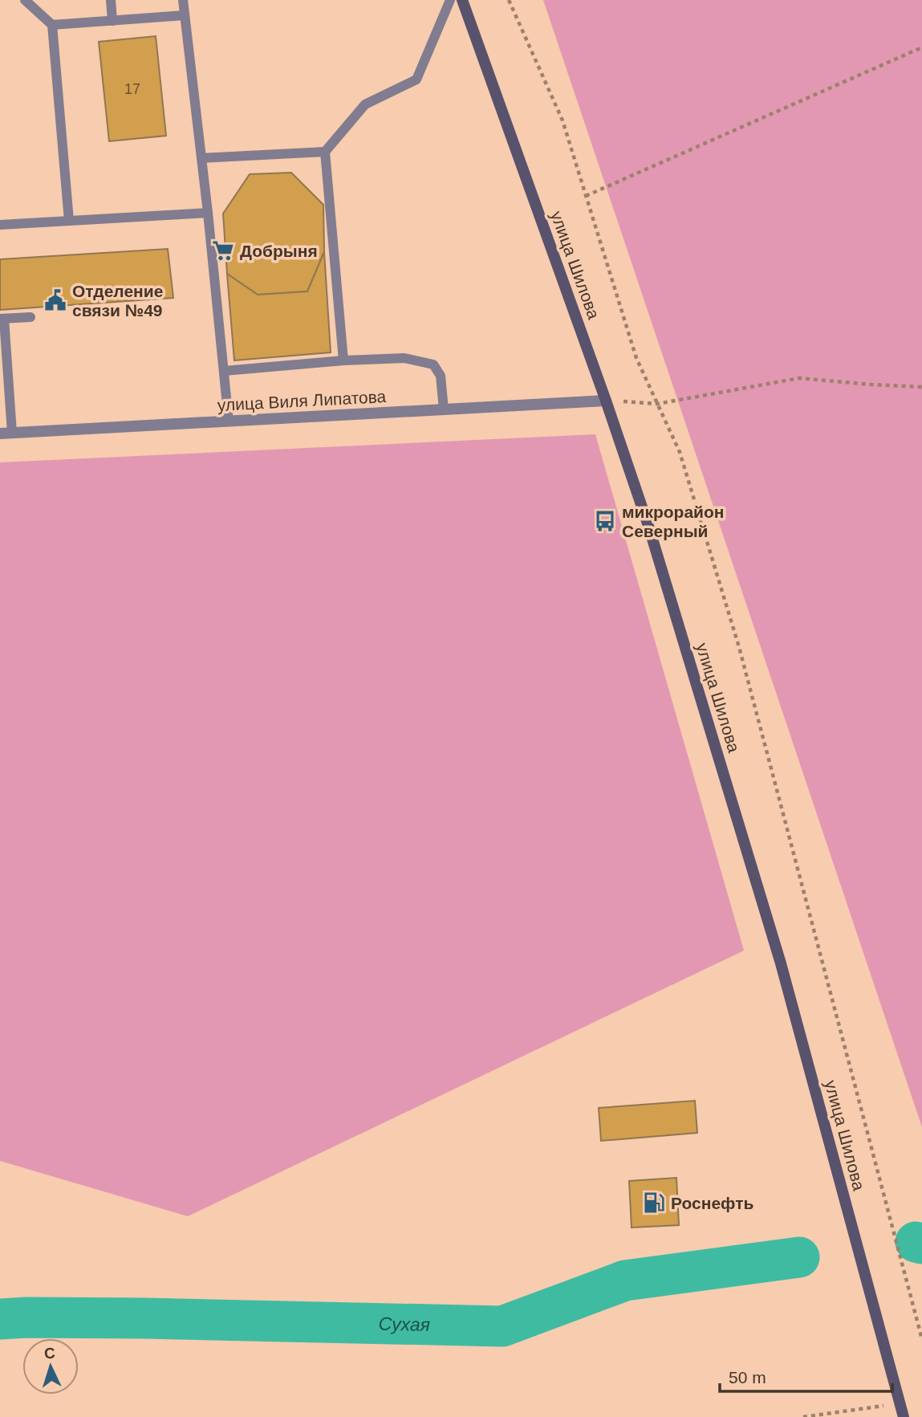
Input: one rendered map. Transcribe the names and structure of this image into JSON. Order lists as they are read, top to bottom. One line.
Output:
{"streets":{"main road":["улица Шилова"],"street":["улица Виля Липатова"]},"crossings":[["улица Шилова","улица Виля Липатова"]],"water":["Сухая"],"places":{"supermarket":["Добрыня"],"public building":["Отделение связи №49"],"bus stop":["микрорайон Северный"],"fuel station":["Роснефть"]},"house_numbers":["17"],"scale_bar":"50 m","north":"top"}
